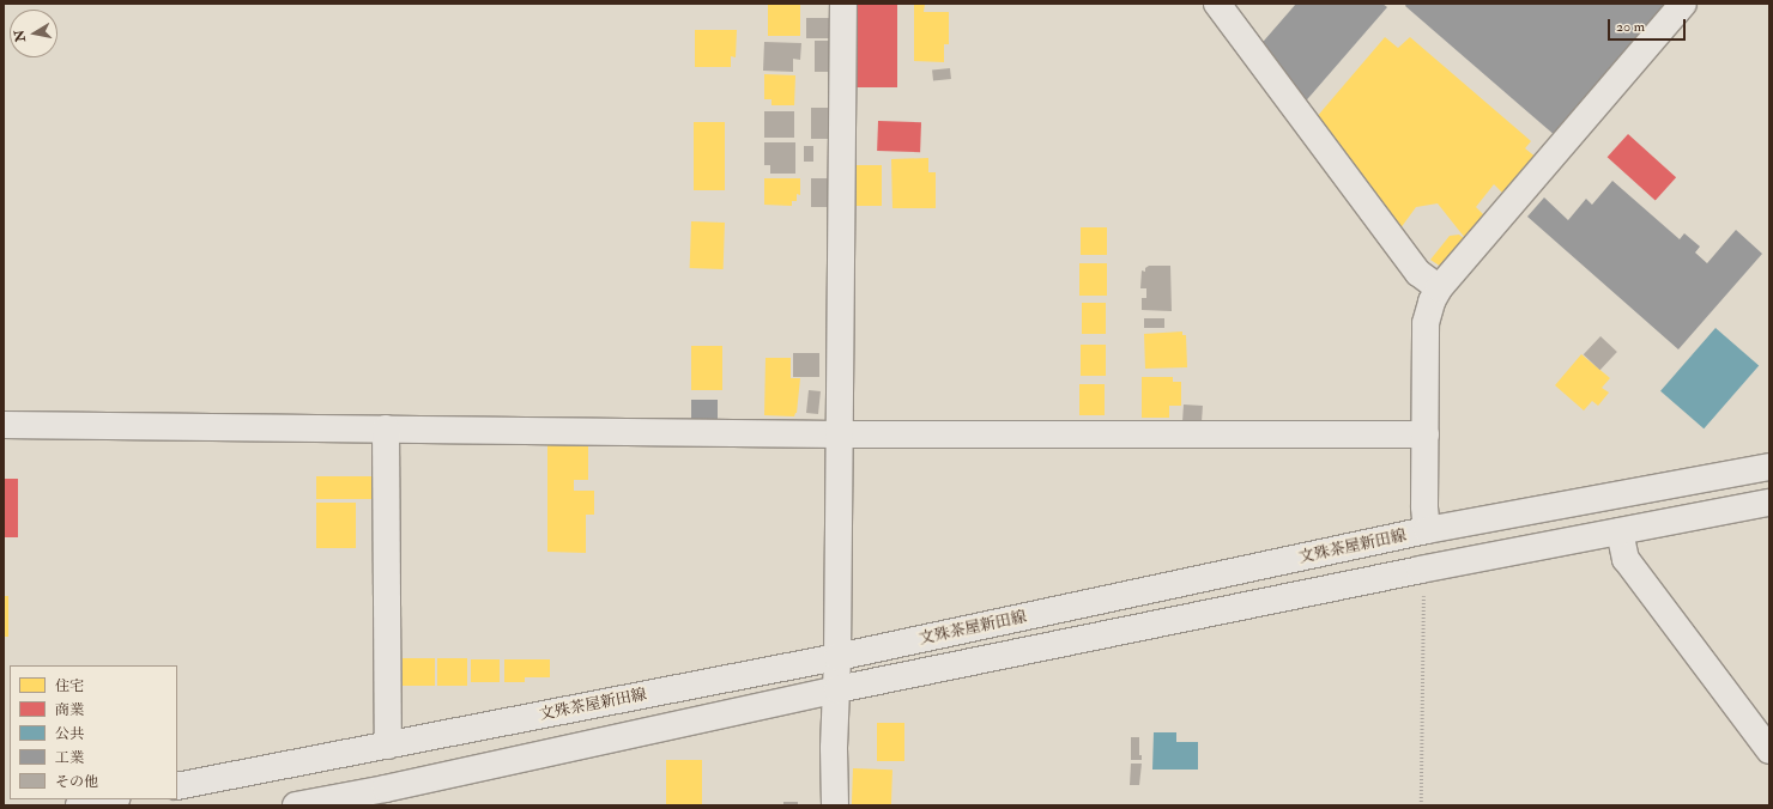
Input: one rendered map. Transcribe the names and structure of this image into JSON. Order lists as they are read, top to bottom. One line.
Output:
{"streets":{"street":["文殊茶屋新田線"]},"legend":["住宅","商業","公共","工業","その他"],"scale_bar":"20 m","north":"left"}
